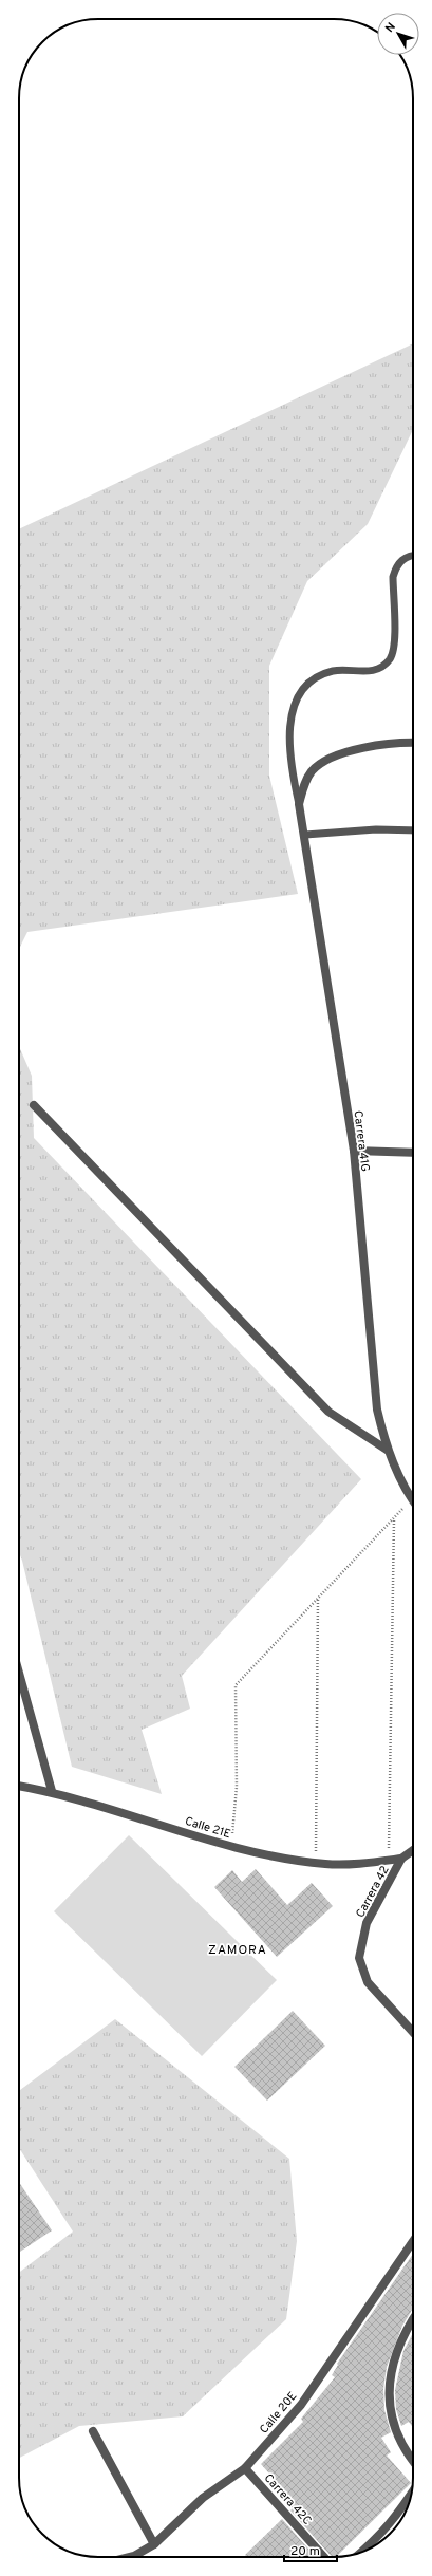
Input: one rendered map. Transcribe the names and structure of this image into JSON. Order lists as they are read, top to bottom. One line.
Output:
{"streets":{"street":["Carrera 41G","Calle 21E","Carrera 42","Calle 20E","Carrera 42C"]},"crossings":[["Calle 21E","Carrera 42"],["Calle 20E","Carrera 42C"]],"districts":["ZAMORA"],"scale_bar":"20 m","north":"top left"}
